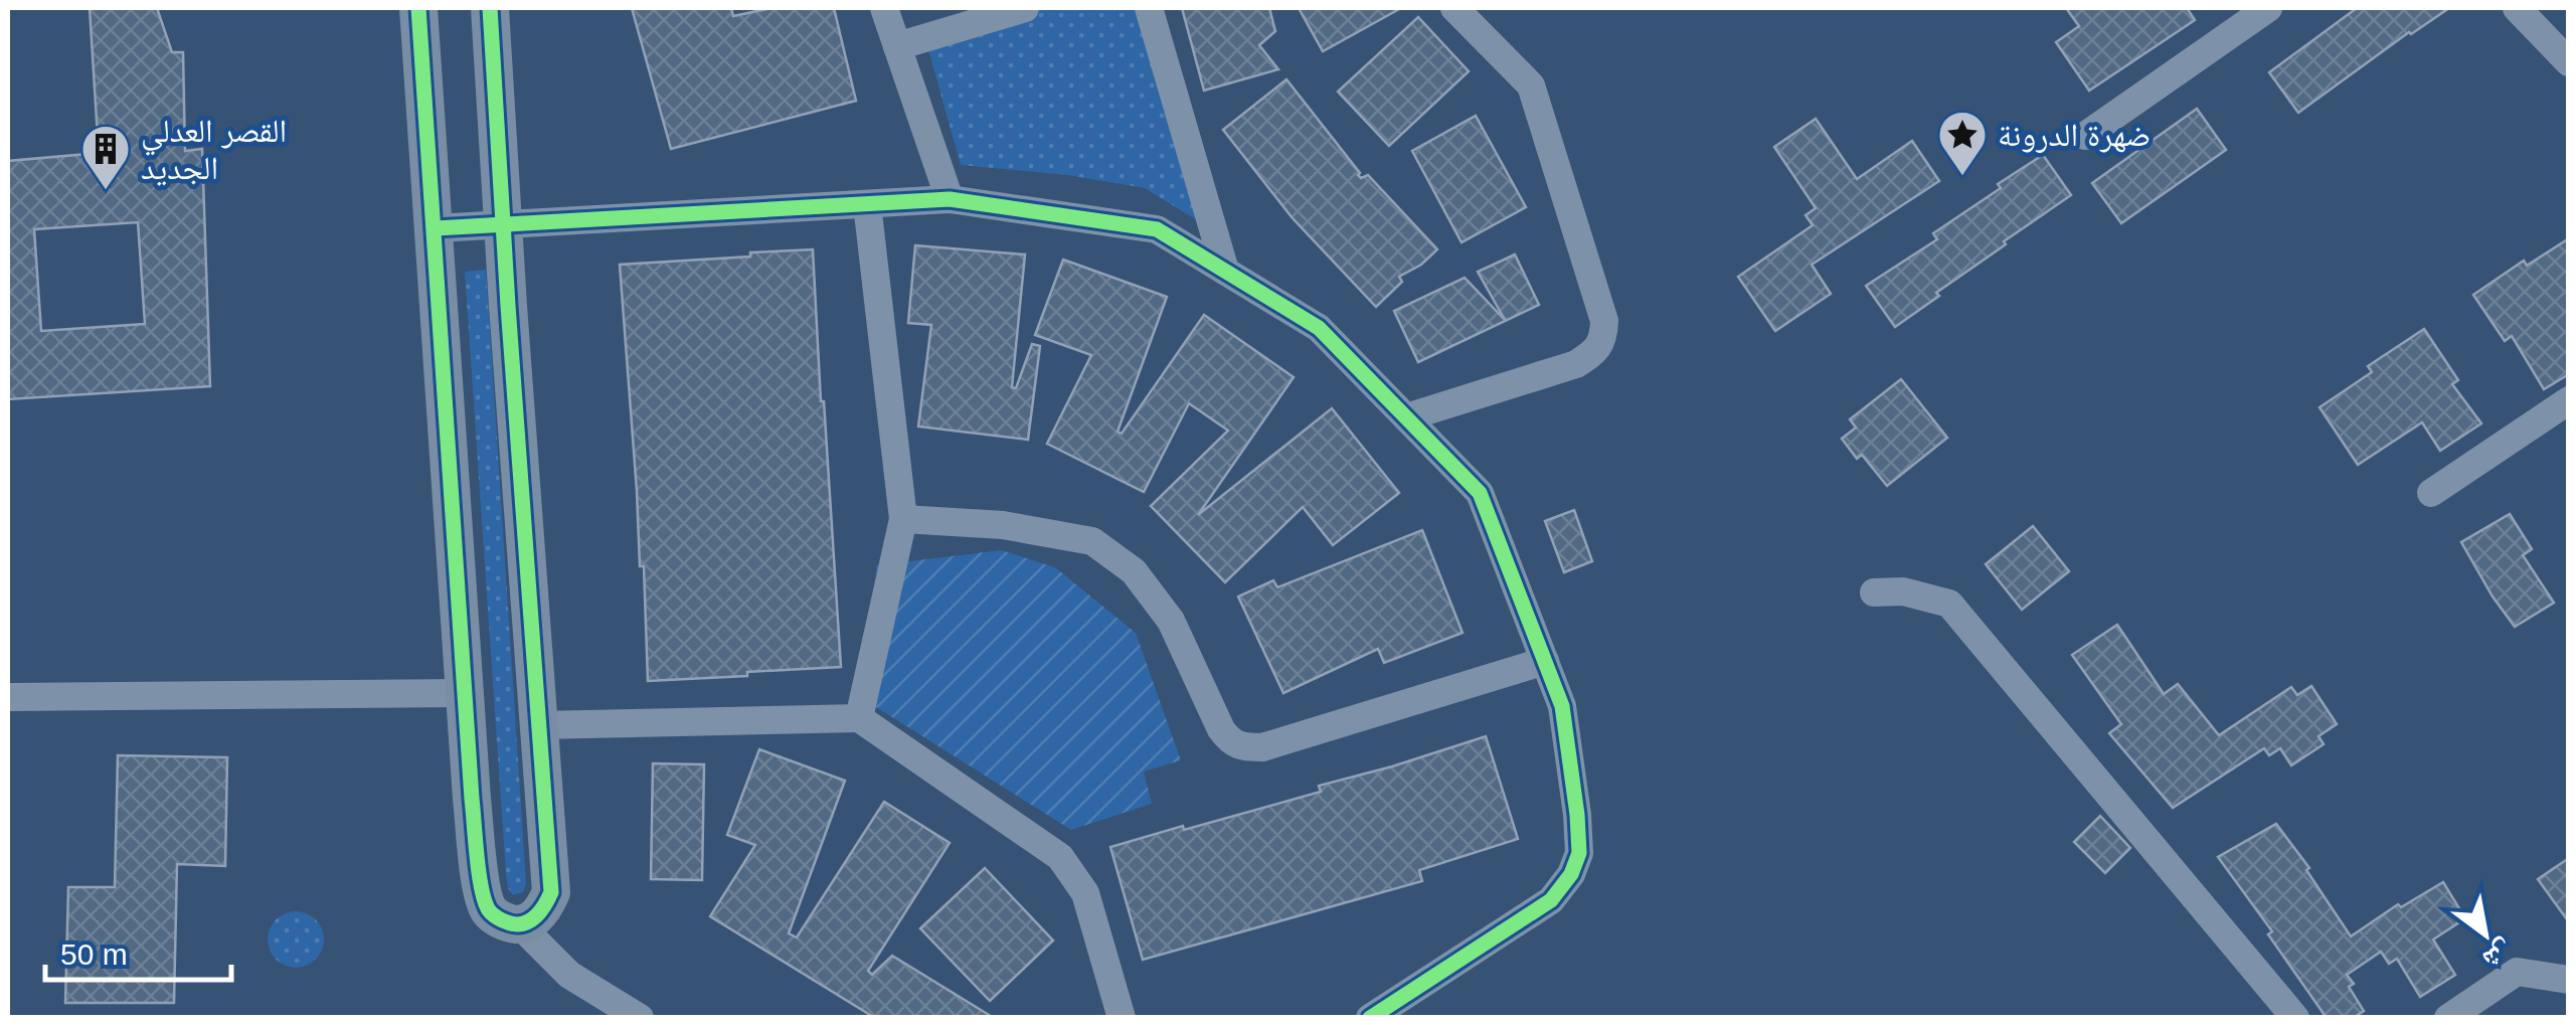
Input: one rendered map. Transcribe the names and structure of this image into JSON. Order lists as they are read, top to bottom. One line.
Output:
{"places":{"place":["ضهرة الدرونة"],"building":["القصر العدلي الجديد"]},"scale_bar":"50 m","north":"bottom right"}
